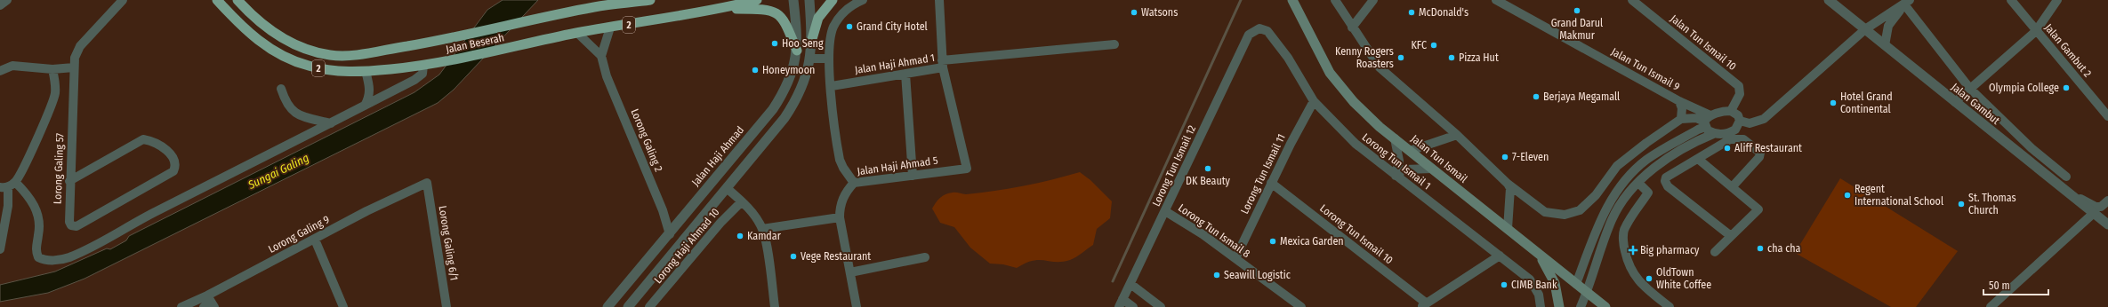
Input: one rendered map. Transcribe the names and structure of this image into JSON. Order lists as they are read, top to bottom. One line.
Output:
{"streets":{"highway":["2","Jalan Beserah"],"main road":["Jalan Tun Ismail"],"street":["Jalan Tun Ismail 10","Jalan Gambut 2","Jalan Haji Ahmad 1","Jalan Tun Ismail 9","Jalan Gambut","Lorong Galing 2","Jalan Haji Ahmad","Lorong Tun Ismail 1","Jalan Haji Ahmad 5","Lorong Tun Ismail 12","Lorong Galing 57","Lorong Tun Ismail 11","Lorong Tun Ismail 8","Lorong Galing 9","Lorong Tun Ismail 10","Lorong Galing 6/1","Lorong Haji Ahmad 10"]},"crossings":[["Jalan Haji Ahmad 1","Jalan Haji Ahmad 5"],["Lorong Galing 2","Jalan Haji Ahmad"],["Lorong Tun Ismail 1","Lorong Tun Ismail 12"],["Lorong Tun Ismail 1","Lorong Tun Ismail 11"],["Lorong Tun Ismail 12","Lorong Tun Ismail 8"],["Lorong Tun Ismail 11","Lorong Tun Ismail 8"],["Lorong Tun Ismail 11","Lorong Tun Ismail 10"],["Lorong Galing 9","Lorong Galing 6/1"]],"water":["Sungai Galing"],"places":{"other":["Grand Darul Makmur","Watsons","McDonald's","Grand City Hotel","Hoo Seng","KFC","Kenny Rogers Roasters","Pizza Hut","Honeymoon","Olympia College","Berjaya Megamall","Hotel Grand Continental","Aliff Restaurant","7-Eleven","DK Beauty","Regent International School","St. Thomas Church","Kamdar","Mexica Garden","cha cha","Vege Restaurant","Seawill Logistic","OldTown White Coffee","CIMB Bank"],"health":["Big pharmacy"]},"scale_bar":"50 m"}
